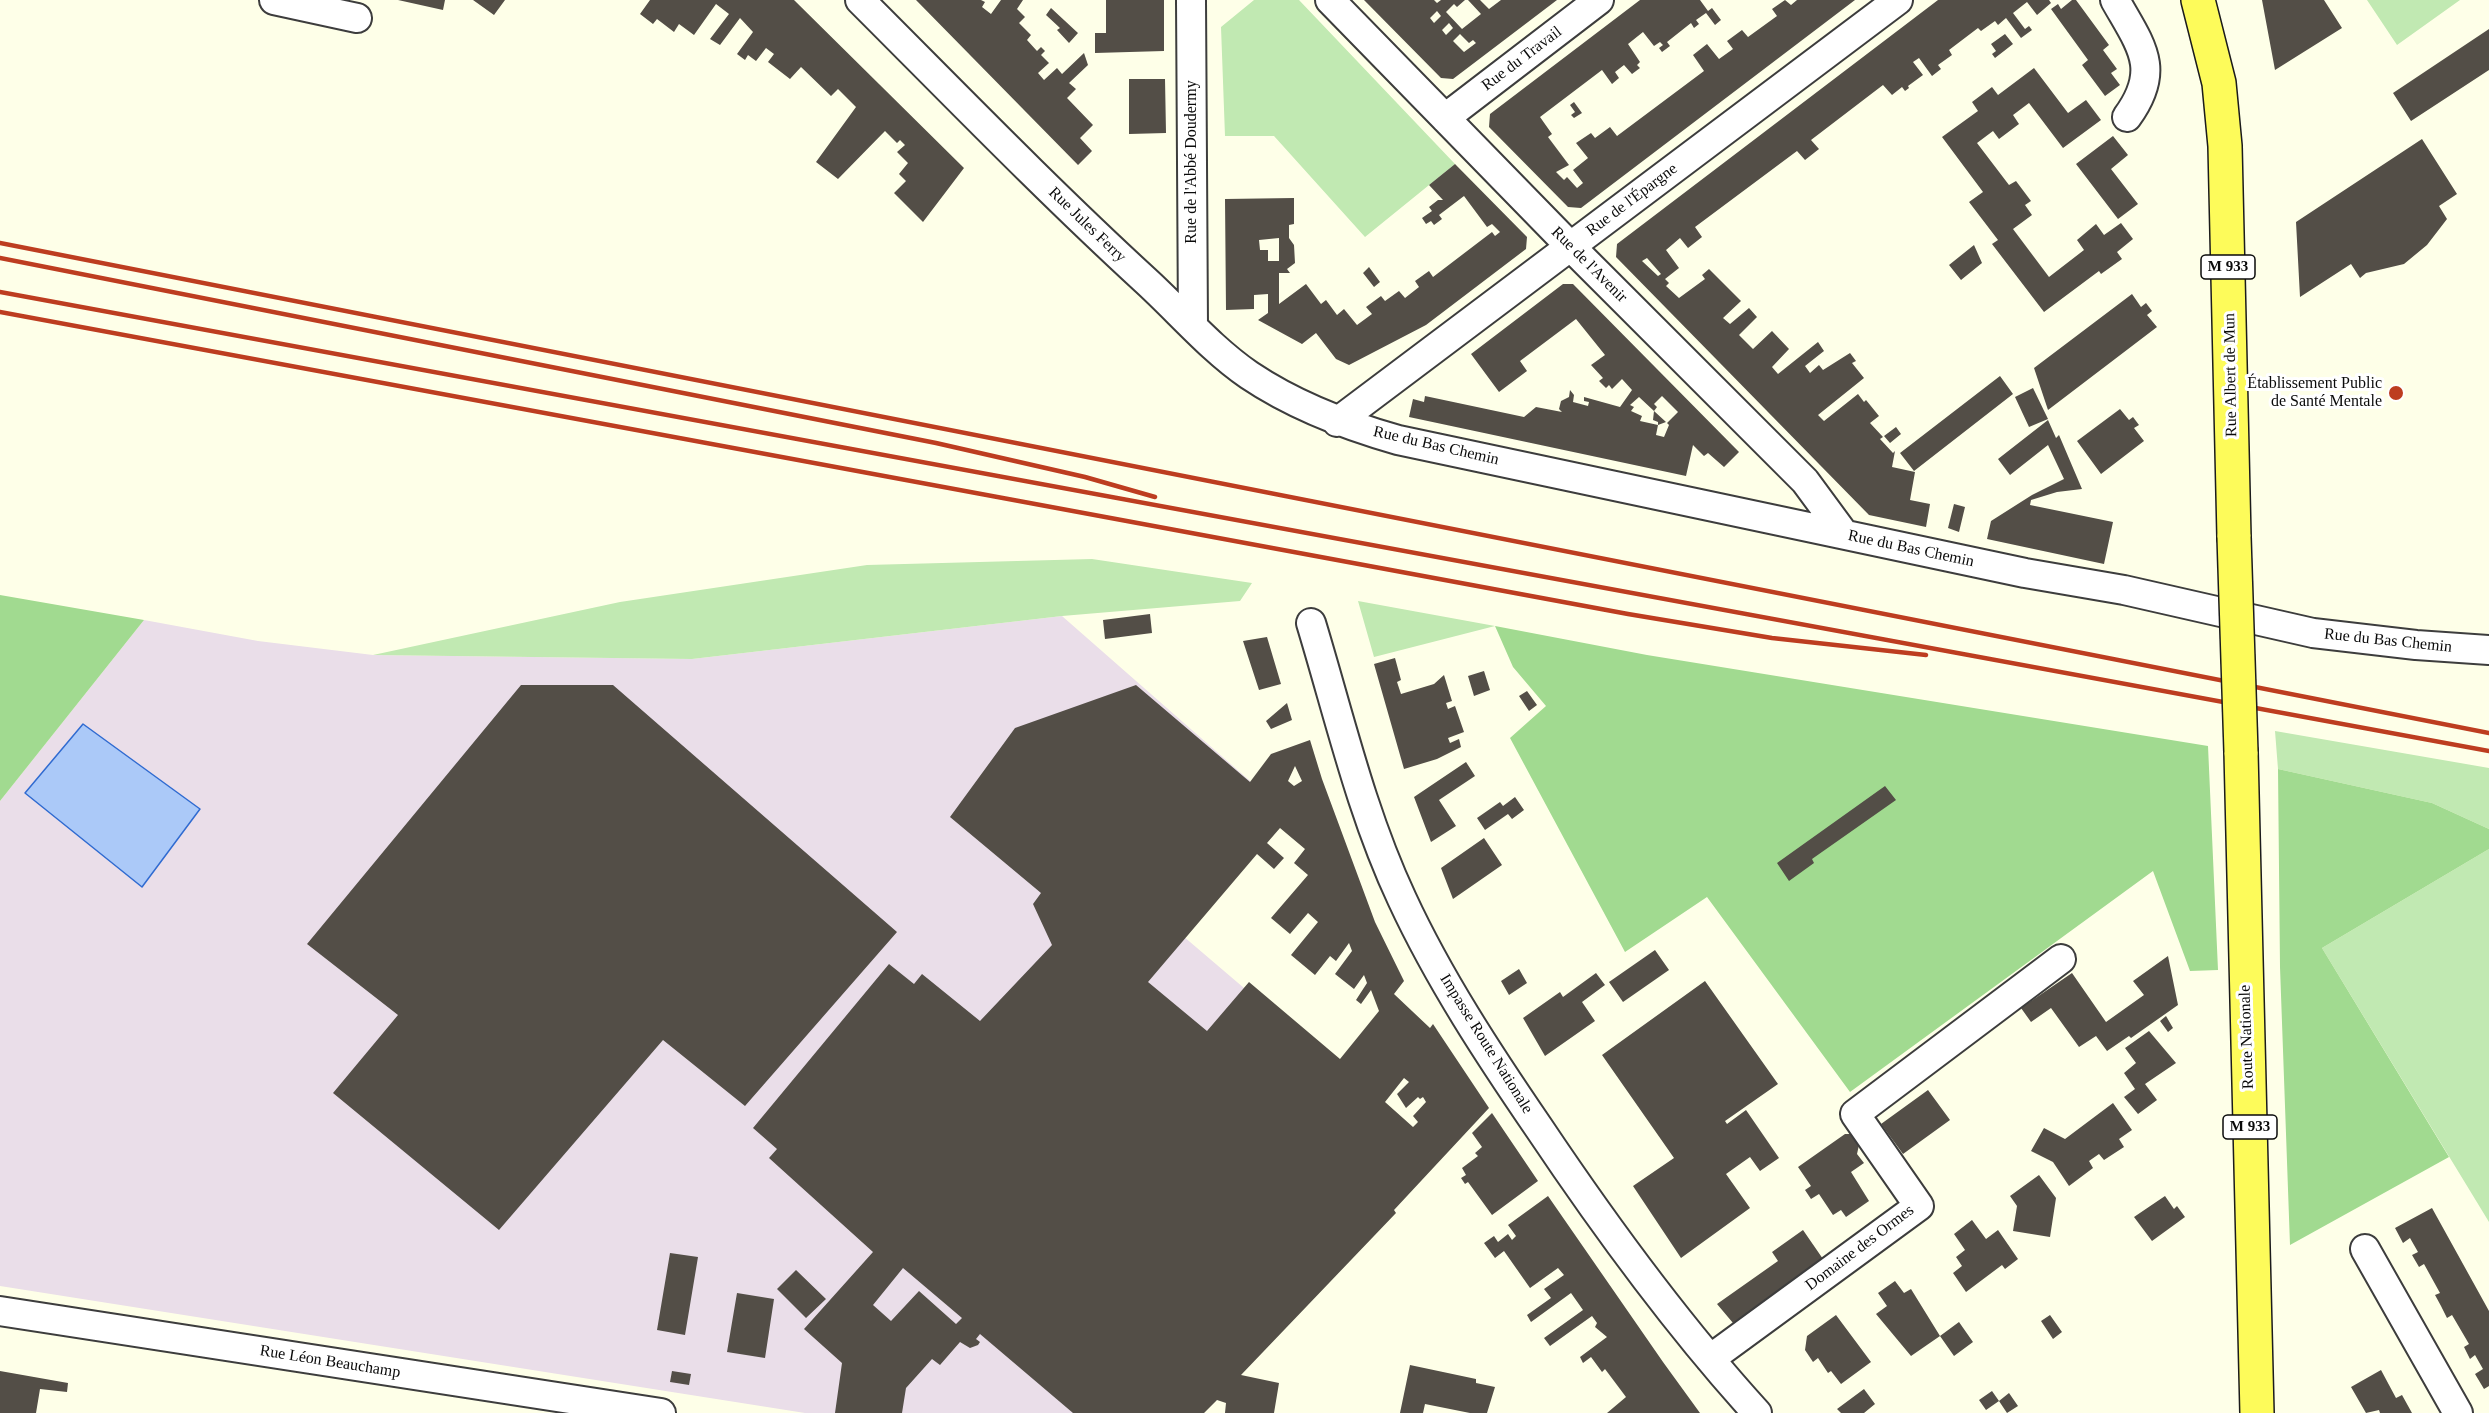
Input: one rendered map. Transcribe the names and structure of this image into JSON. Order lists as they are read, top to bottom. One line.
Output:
{"streets":{"main road":["M 933","Rue Albert de Mun","Route Nationale"],"street":["Rue du Travail","Rue de l'Abbé Doudermy","Rue de l'Épargne","Rue Jules Ferry","Rue de l'Avenir","Rue du Bas Chemin","Impasse Route Nationale","Domaine des Ormes","Rue Léon Beauchamp"]},"crossings":[["Rue du Travail","Rue de l'Avenir"],["Rue de l'Abbé Doudermy","Rue Jules Ferry"],["Rue de l'Épargne","Rue Jules Ferry"],["Rue de l'Épargne","Rue de l'Avenir"],["Rue de l'Épargne","Rue du Bas Chemin"],["Rue Jules Ferry","Rue du Bas Chemin"],["Rue de l'Avenir","Rue du Bas Chemin"],["Rue Albert de Mun","Route Nationale"],["Impasse Route Nationale","Domaine des Ormes"]],"places":["Établissement Public de Santé Mentale"]}
